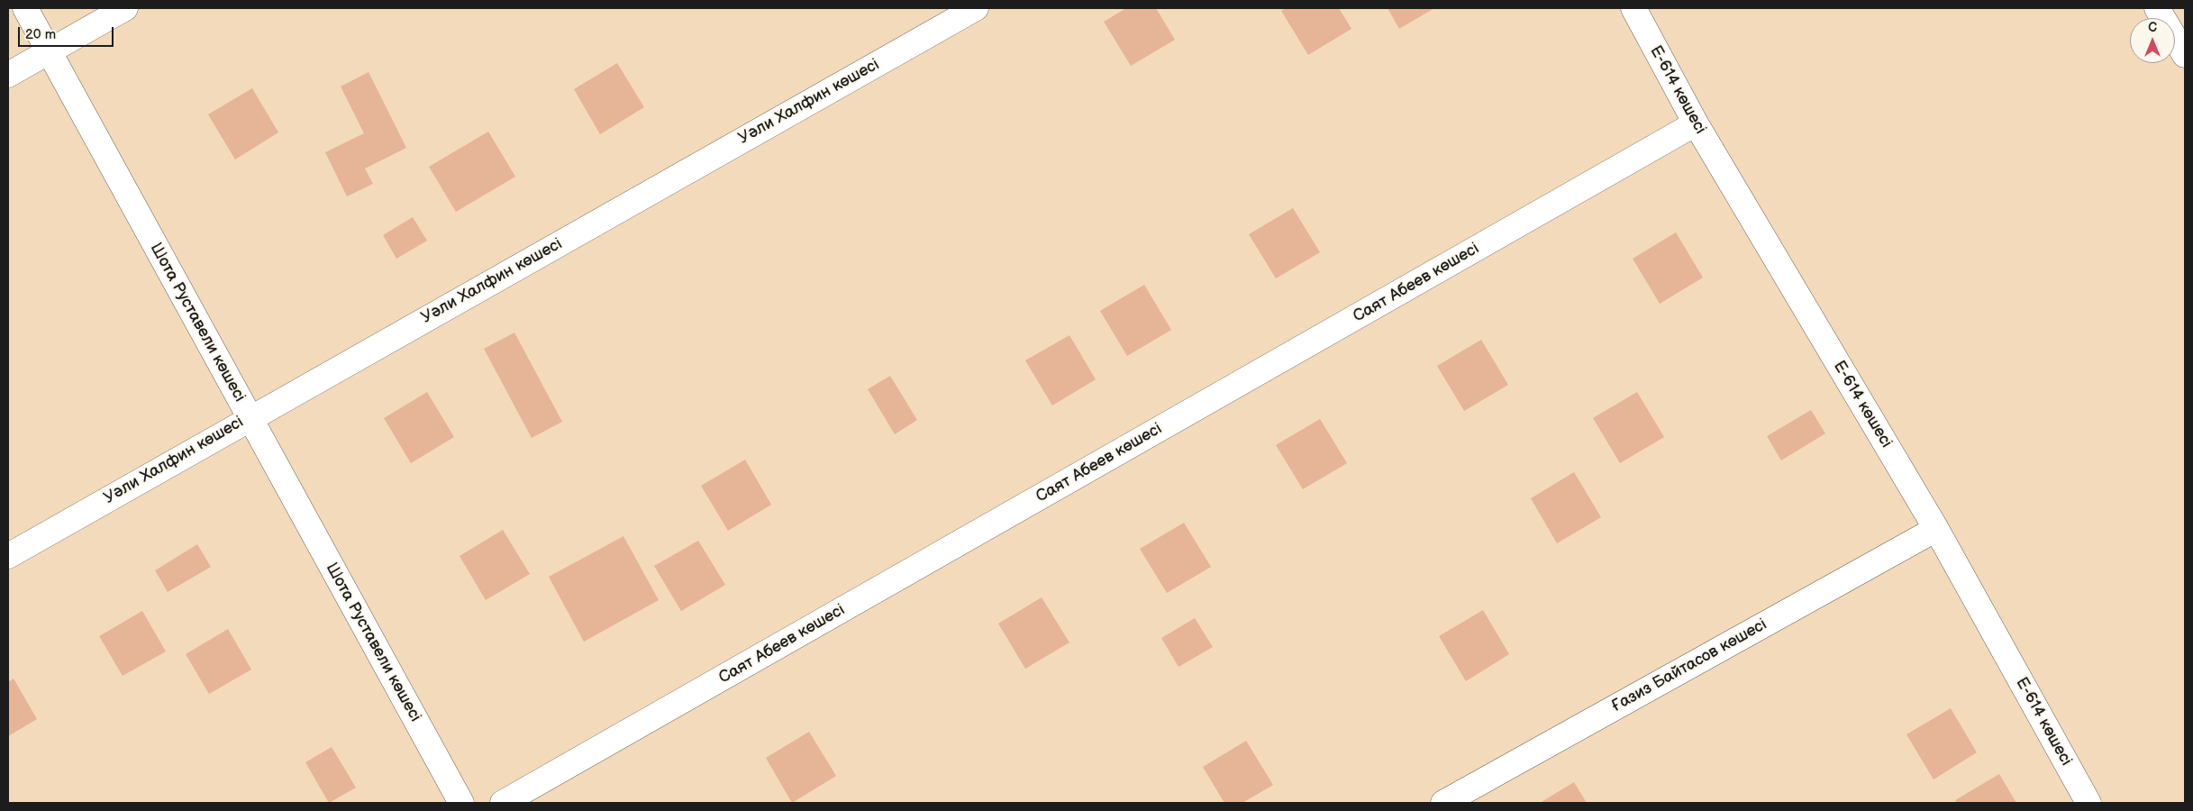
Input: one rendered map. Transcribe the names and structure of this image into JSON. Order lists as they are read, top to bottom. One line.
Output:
{"streets":{"street":["Е-614 көшесі","Уәли Халфин көшесі","Саят Абеев көшесі","Шота Руставели көшесі","Ғазиз Байтасов көшесі"]},"crossings":[["Е-614 көшесі","Саят Абеев көшесі"],["Е-614 көшесі","Ғазиз Байтасов көшесі"],["Уәли Халфин көшесі","Шота Руставели көшесі"]],"scale_bar":"20 m","north":"top"}
